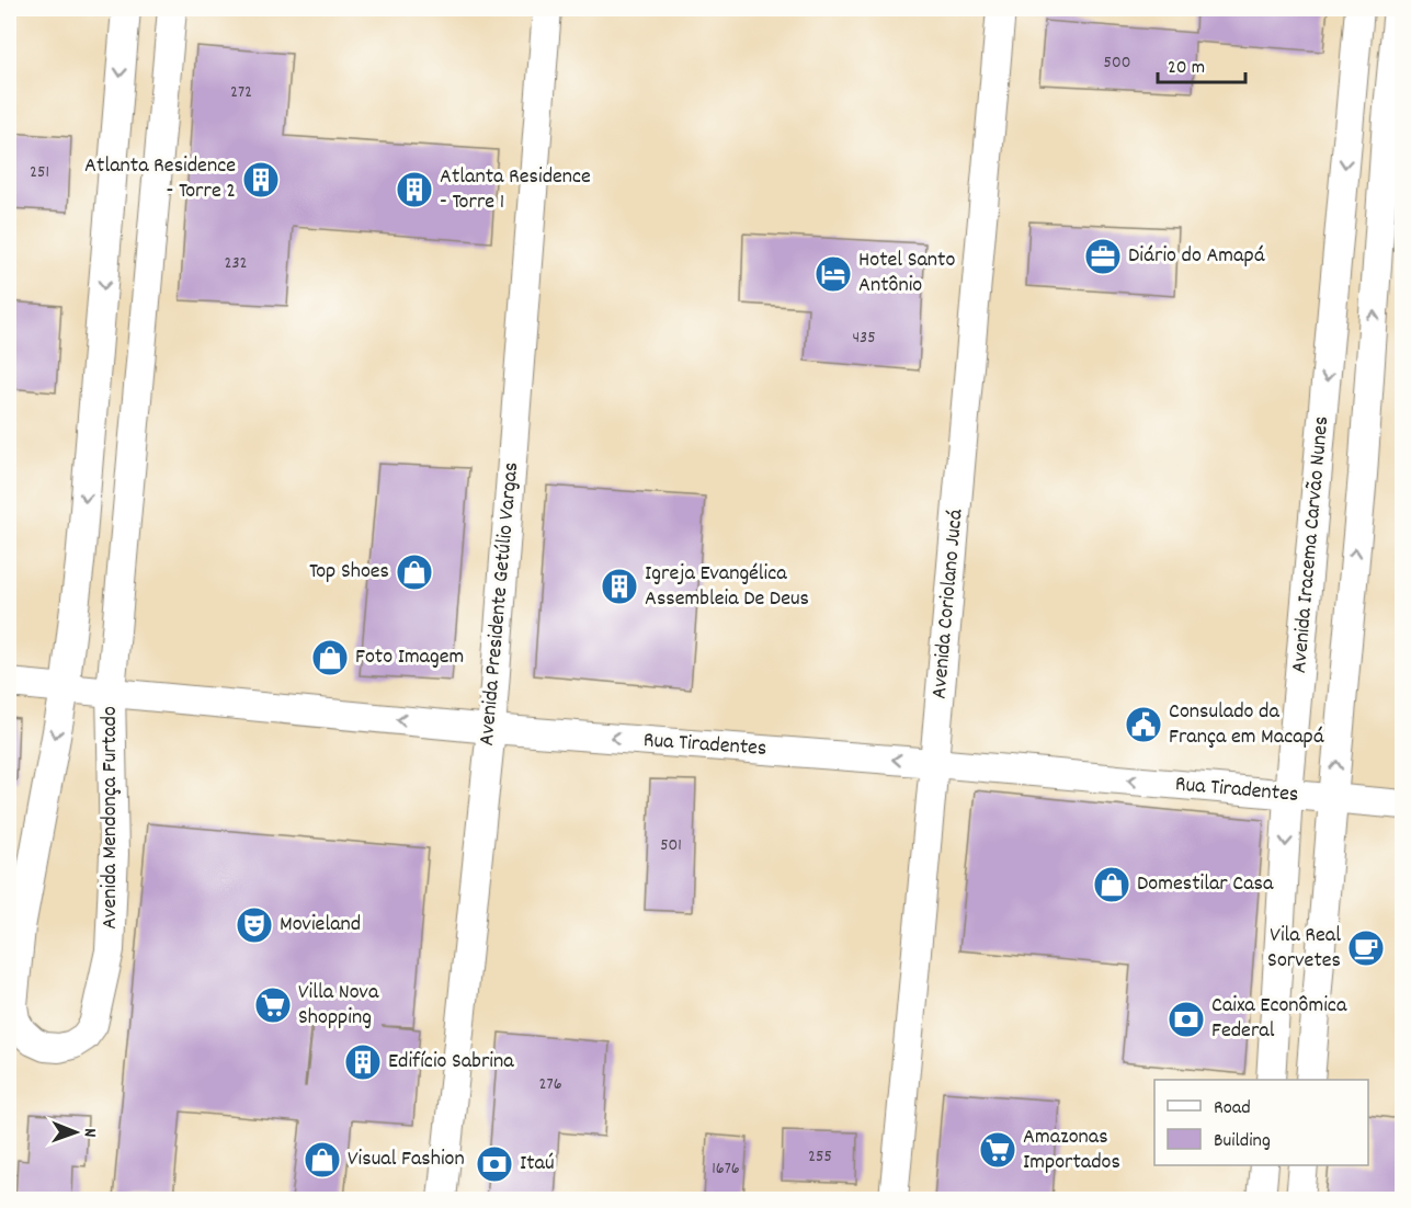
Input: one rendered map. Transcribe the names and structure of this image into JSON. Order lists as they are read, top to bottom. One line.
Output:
{"streets":{"street":["Avenida Iracema Carvão Nunes","Avenida Presidente Getúlio Vargas","Avenida Coriolano Jucá","Rua Tiradentes","Avenida Mendonça Furtado"]},"crossings":[["Avenida Iracema Carvão Nunes","Rua Tiradentes"],["Avenida Presidente Getúlio Vargas","Rua Tiradentes"],["Avenida Coriolano Jucá","Rua Tiradentes"],["Rua Tiradentes","Avenida Mendonça Furtado"]],"one_way":["Rua Tiradentes"],"places":{"building":["Atlanta Residence - Torre 2","Atlanta Residence - Torre 1","Igreja Evangélica Assembleia De Deus","Edifício Sabrina"],"office":["Diário do Amapá"],"hotel":["Hotel Santo Antônio"],"shop":["Top Shoes","Foto Imagem","Domestilar Casa","Visual Fashion"],"public building":["Consulado da França em Macapá"],"theatre":["Movieland"],"cafe":["Vila Real Sorvetes"],"supermarket":["Villa Nova Shopping","Amazonas Importados"],"bank":["Caixa Econômica Federal","Itaú"]},"house_numbers":["500","272","251","232","435","501","276","255","1676"],"legend":["Road","Building"],"scale_bar":"20 m","north":"right"}
